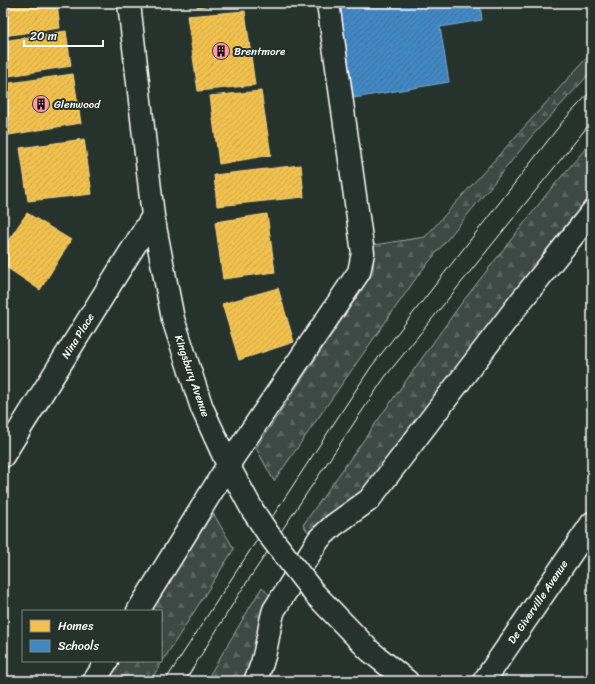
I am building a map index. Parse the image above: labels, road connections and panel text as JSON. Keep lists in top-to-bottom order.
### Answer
{
  "streets": {
    "street": ["Nina Place", "Kingsbury Avenue", "De Giverville Avenue"]
  },
  "crossings": [
    ["Nina Place", "Kingsbury Avenue"]
  ],
  "places": {
    "building": ["Brentmore", "Glenwood"]
  },
  "legend": ["Homes", "Schools"],
  "scale_bar": "20 m"
}
